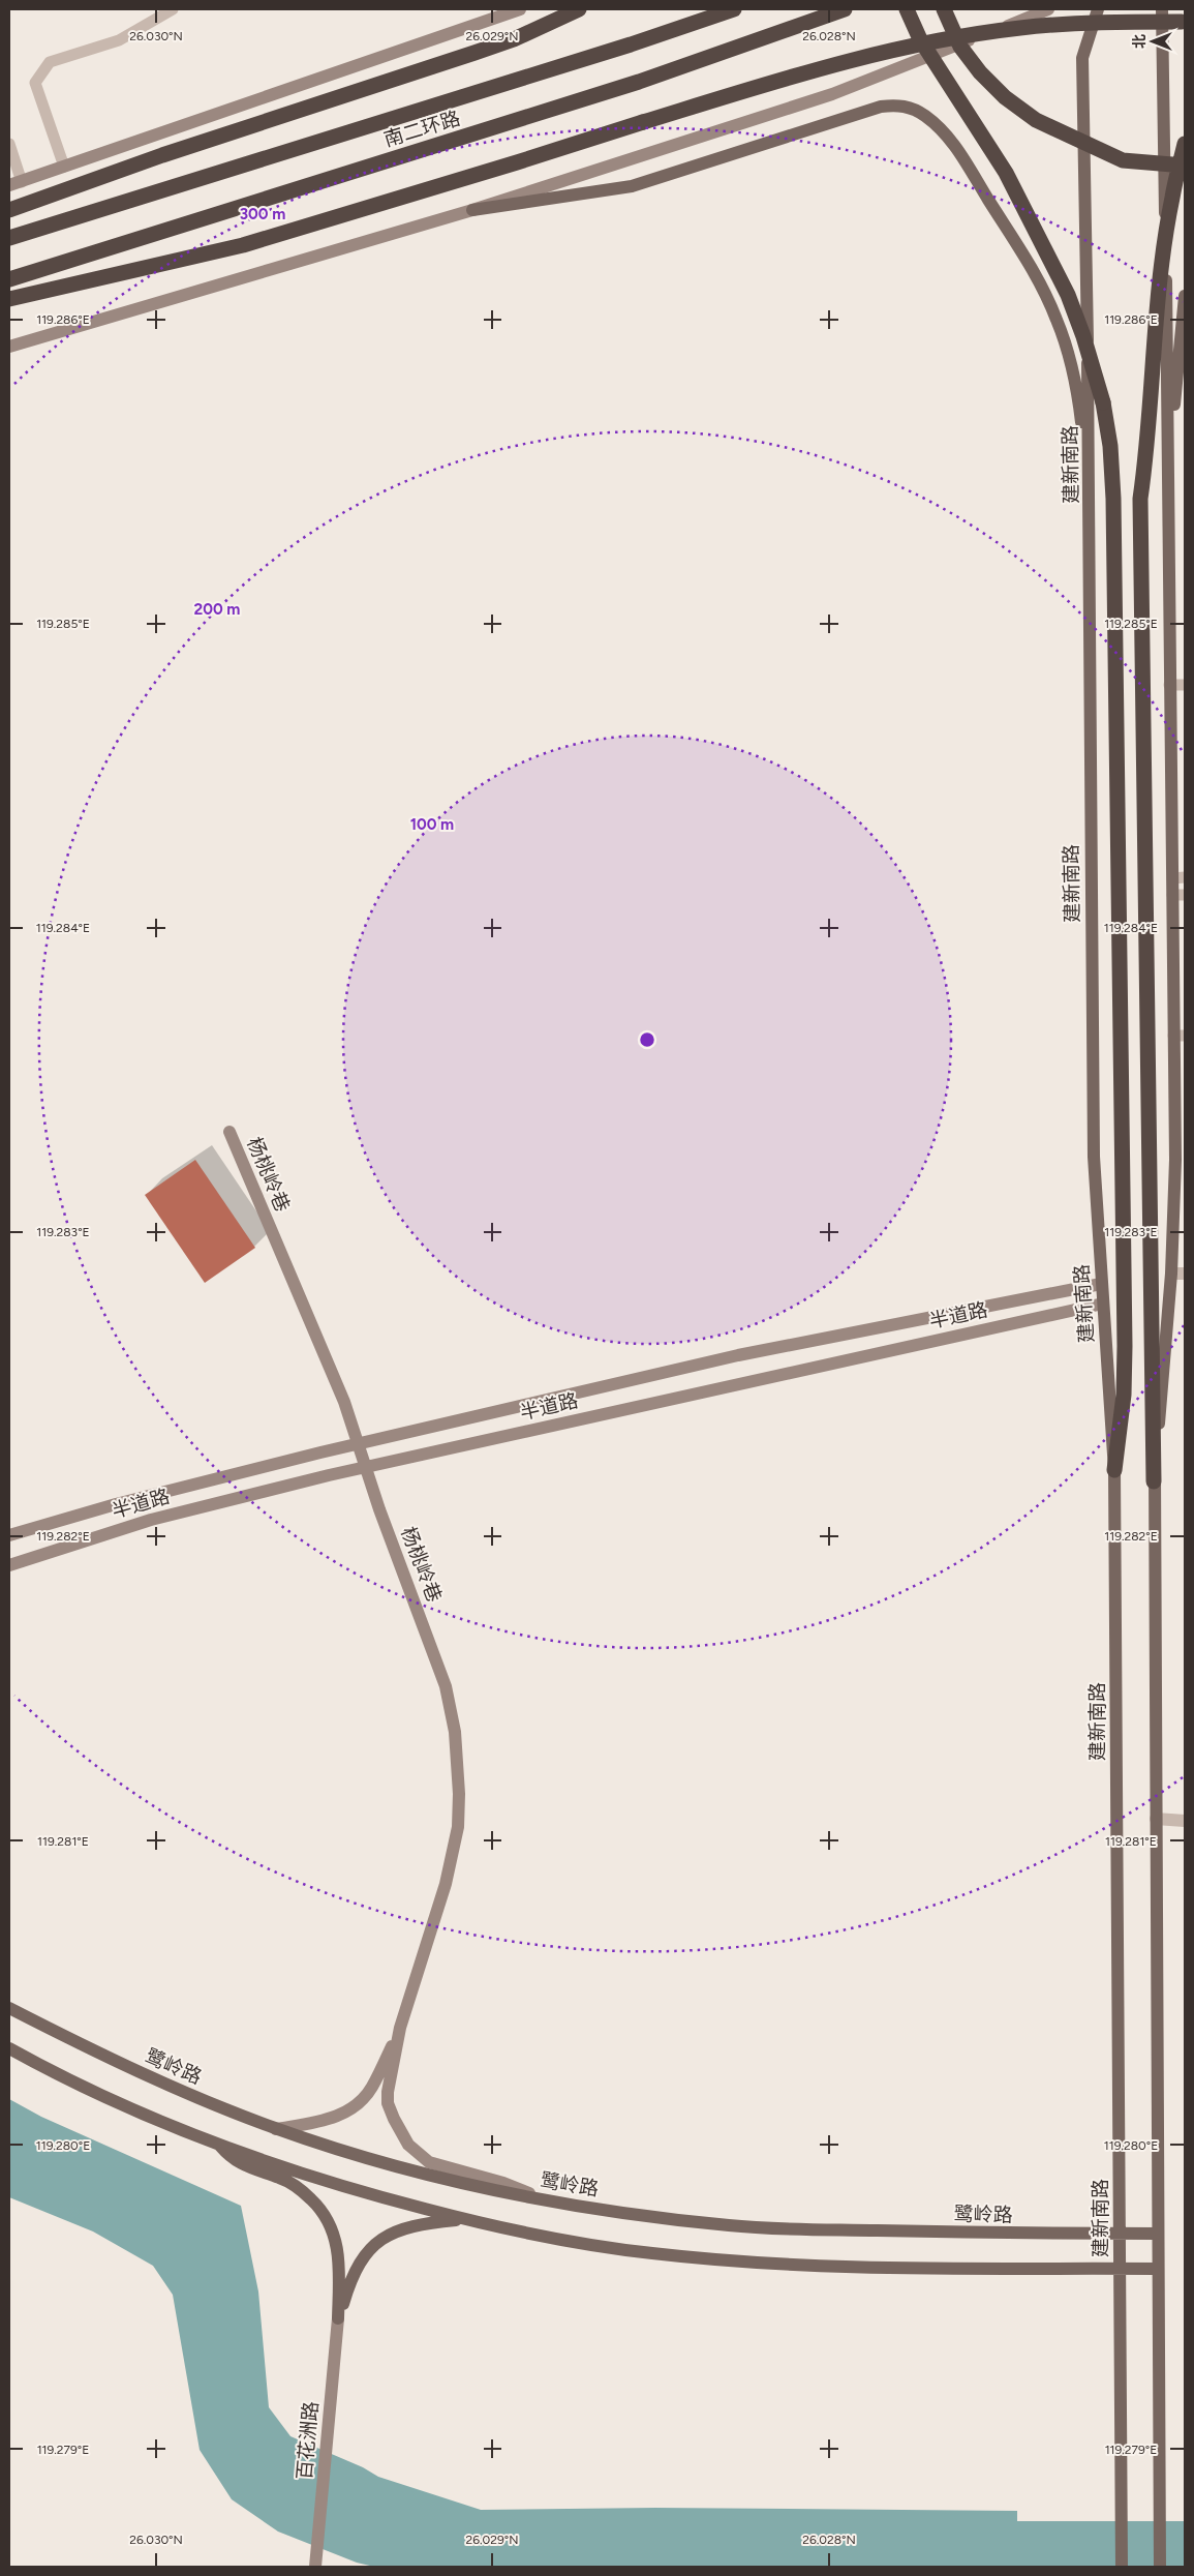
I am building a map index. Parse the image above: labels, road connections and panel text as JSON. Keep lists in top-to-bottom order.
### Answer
{
  "streets": {
    "highway": ["南二环路"],
    "main road": [
      "建新南路",
      "杨桃岭巷",
      "半道路",
      "鹭岭路",
      "百花洲路"
    ]
  },
  "crossings": [
    ["建新南路", "半道路"],
    ["建新南路", "鹭岭路"],
    ["杨桃岭巷", "半道路"]
  ],
  "north": "left",
  "coordinates": [
    "26.030°N",
    "26.029°N",
    "26.028°N",
    "119.286°E",
    "119.285°E",
    "119.284°E",
    "119.283°E",
    "119.282°E",
    "119.281°E",
    "119.280°E",
    "119.279°E"
  ],
  "rings": ["300 m", "200 m", "100 m"]
}
